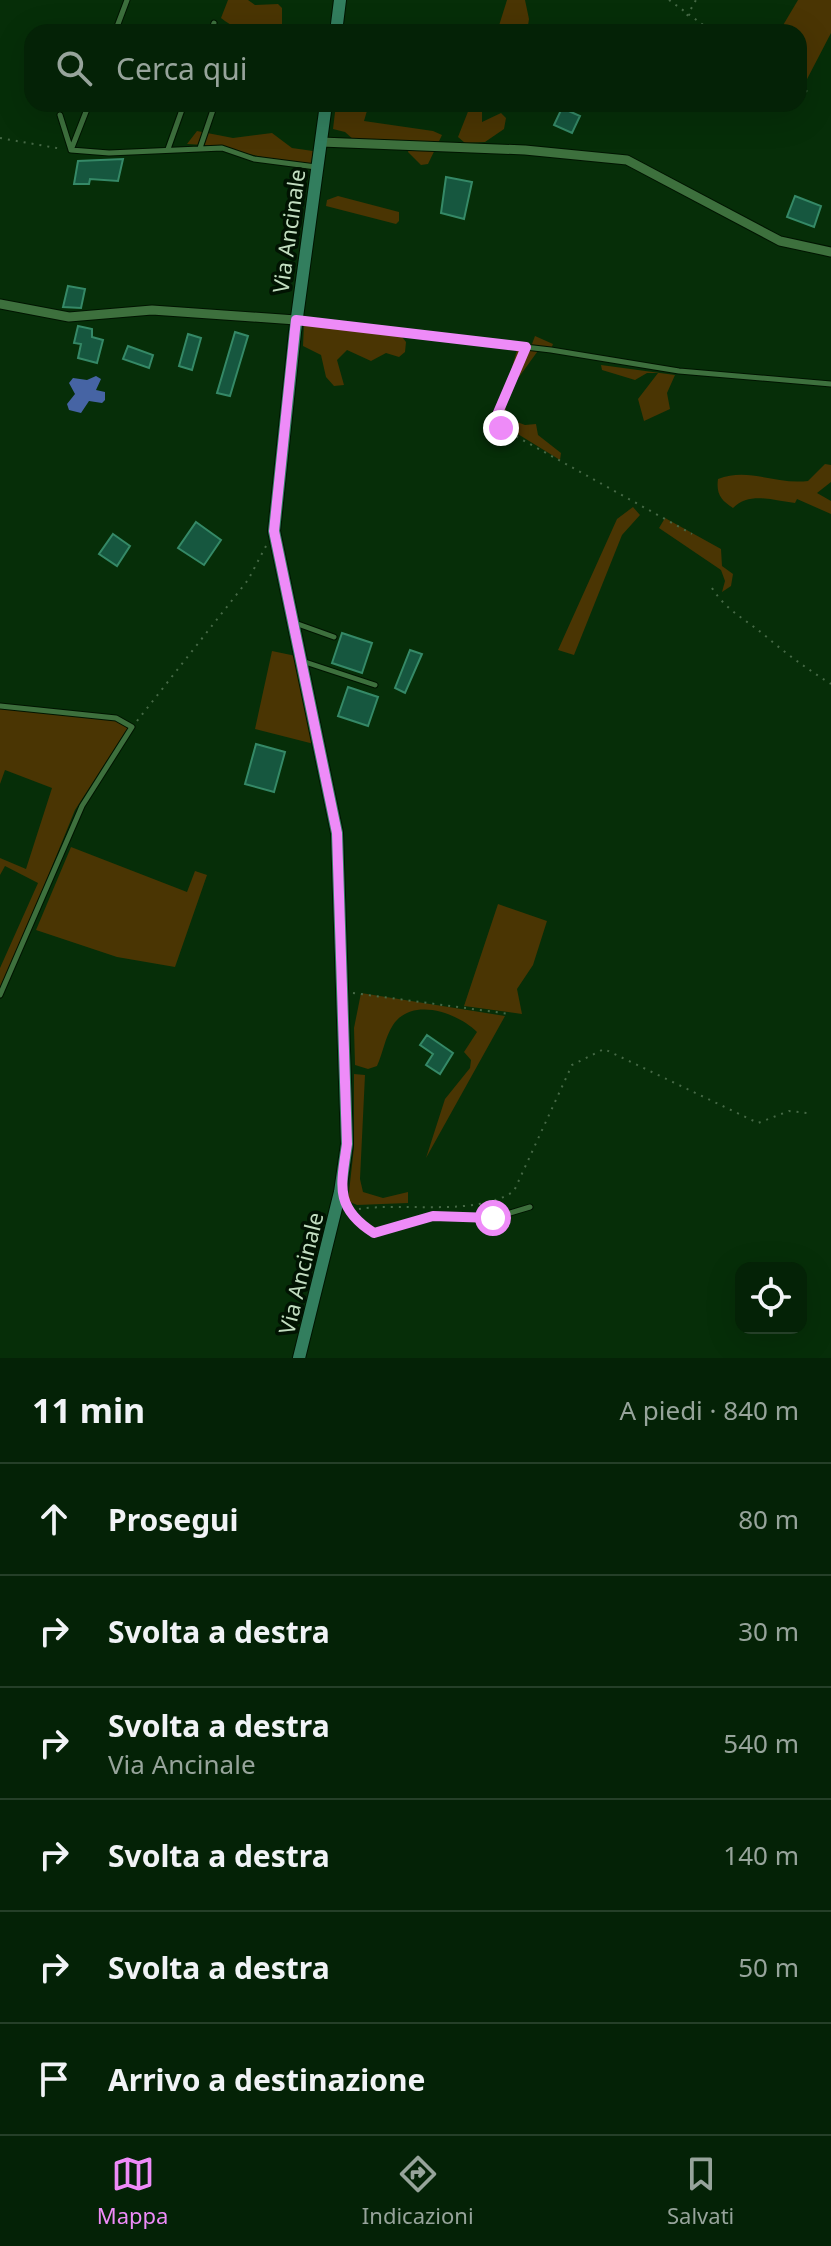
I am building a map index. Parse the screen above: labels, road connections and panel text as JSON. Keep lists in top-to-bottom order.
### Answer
{
  "streets": {
    "main road": ["Via Ancinale"]
  },
  "page": {
    "search": "Cerca qui",
    "heading": ["11 min", "A piedi · 840 m"],
    "list": [
      ["Prosegui", "80 m"],
      ["Svolta a destra", "30 m"],
      ["Svolta a destra", "Via Ancinale", "540 m"],
      ["Svolta a destra", "140 m"],
      ["Svolta a destra", "50 m"],
      "Arrivo a destinazione"
    ],
    "nav": ["Mappa", "Indicazioni", "Salvati"]
  }
}
